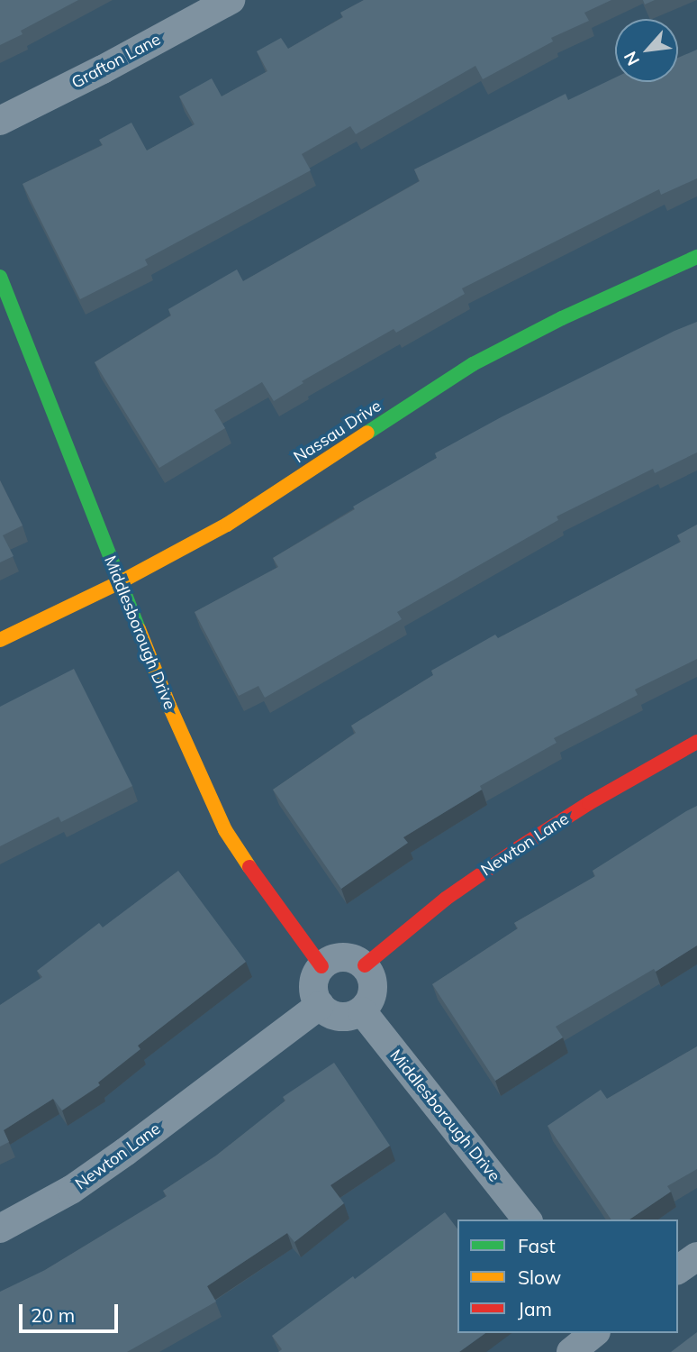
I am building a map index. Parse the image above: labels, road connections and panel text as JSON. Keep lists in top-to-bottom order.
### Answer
{
  "streets": {
    "street": [
      "Grafton Lane",
      "Nassau Drive",
      "Middlesborough Drive",
      "Newton Lane"
    ]
  },
  "crossings": [
    ["Nassau Drive", "Middlesborough Drive"],
    ["Middlesborough Drive", "Newton Lane"]
  ],
  "legend": ["Fast", "Slow", "Jam"],
  "scale_bar": "20 m",
  "north": "bottom left"
}
